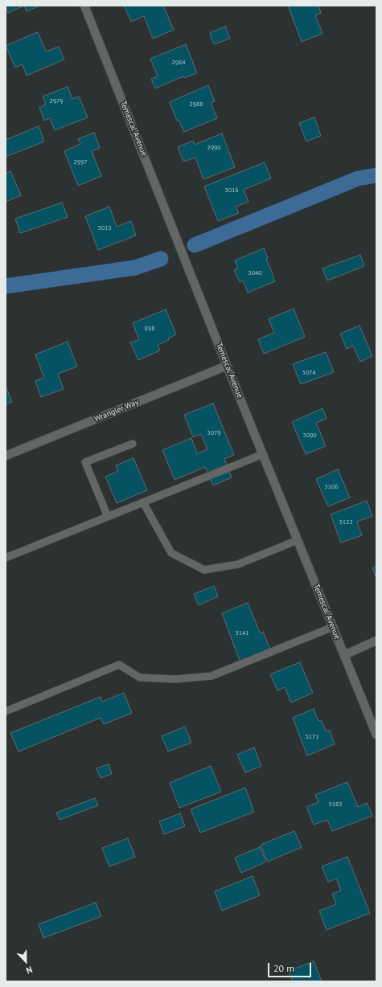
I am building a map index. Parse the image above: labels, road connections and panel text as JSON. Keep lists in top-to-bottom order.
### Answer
{
  "streets": {
    "street": ["Temescal Avenue", "Wrangler Way"]
  },
  "crossings": [
    ["Temescal Avenue", "Wrangler Way"]
  ],
  "house_numbers": [
    "2984",
    "2979",
    "2988",
    "2990",
    "2997",
    "3016",
    "3015",
    "3040",
    "898",
    "3074",
    "3079",
    "3090",
    "3106",
    "3122",
    "3141",
    "3171",
    "3185"
  ],
  "scale_bar": "20 m",
  "north": "bottom"
}
